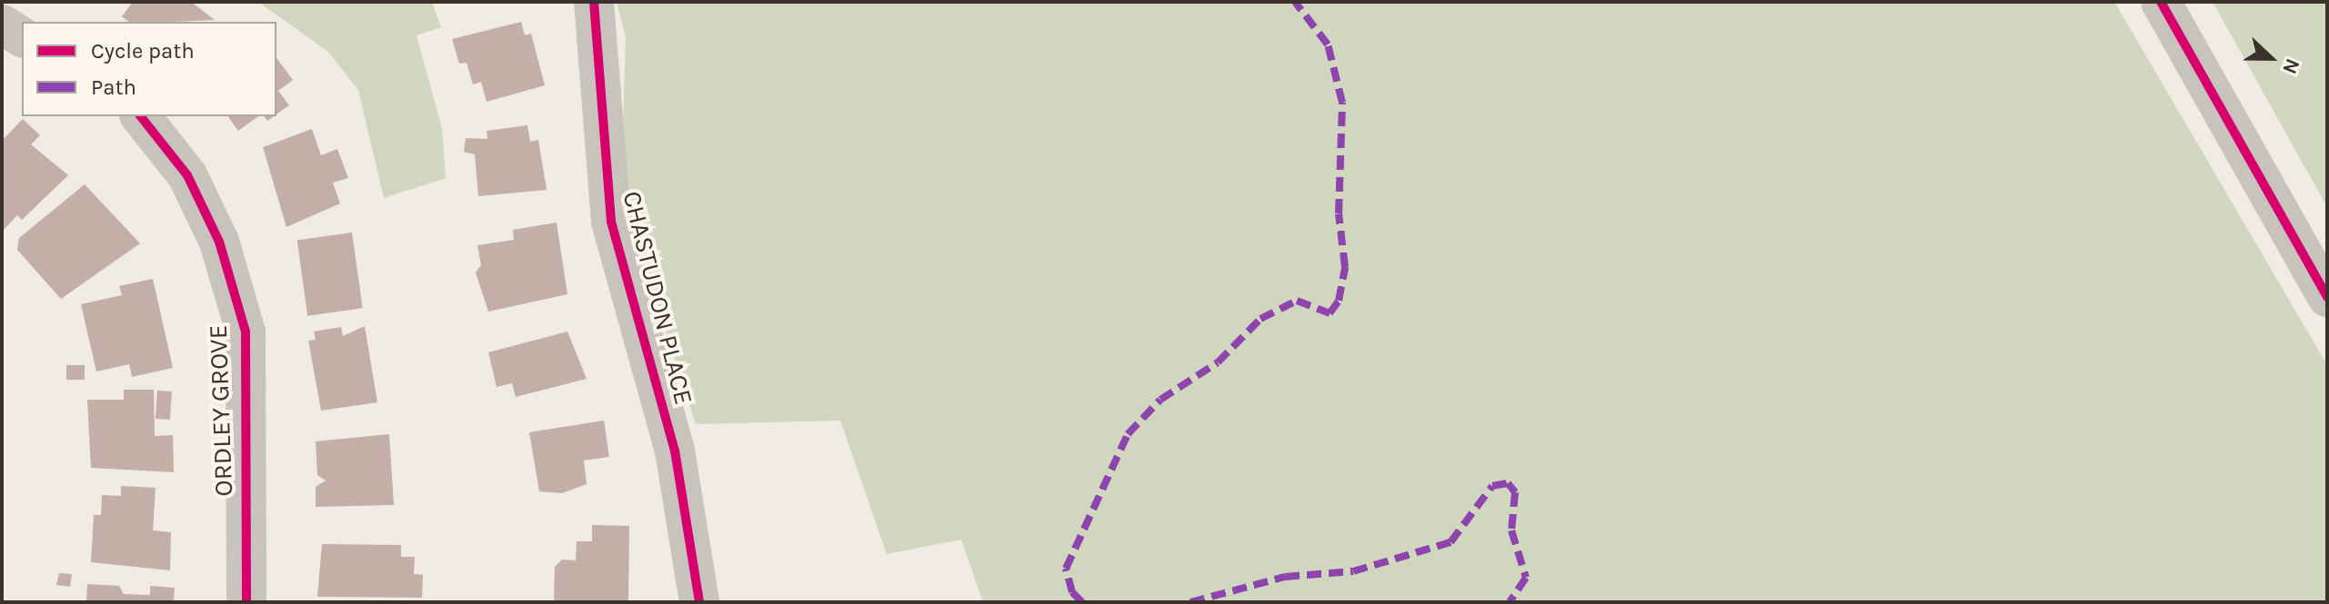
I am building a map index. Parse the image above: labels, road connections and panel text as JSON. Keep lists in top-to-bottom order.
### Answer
{
  "streets": {
    "street": ["CHASTUDON PLACE", "ORDLEY GROVE"]
  },
  "legend": ["Cycle path", "Path"],
  "north": "right"
}
